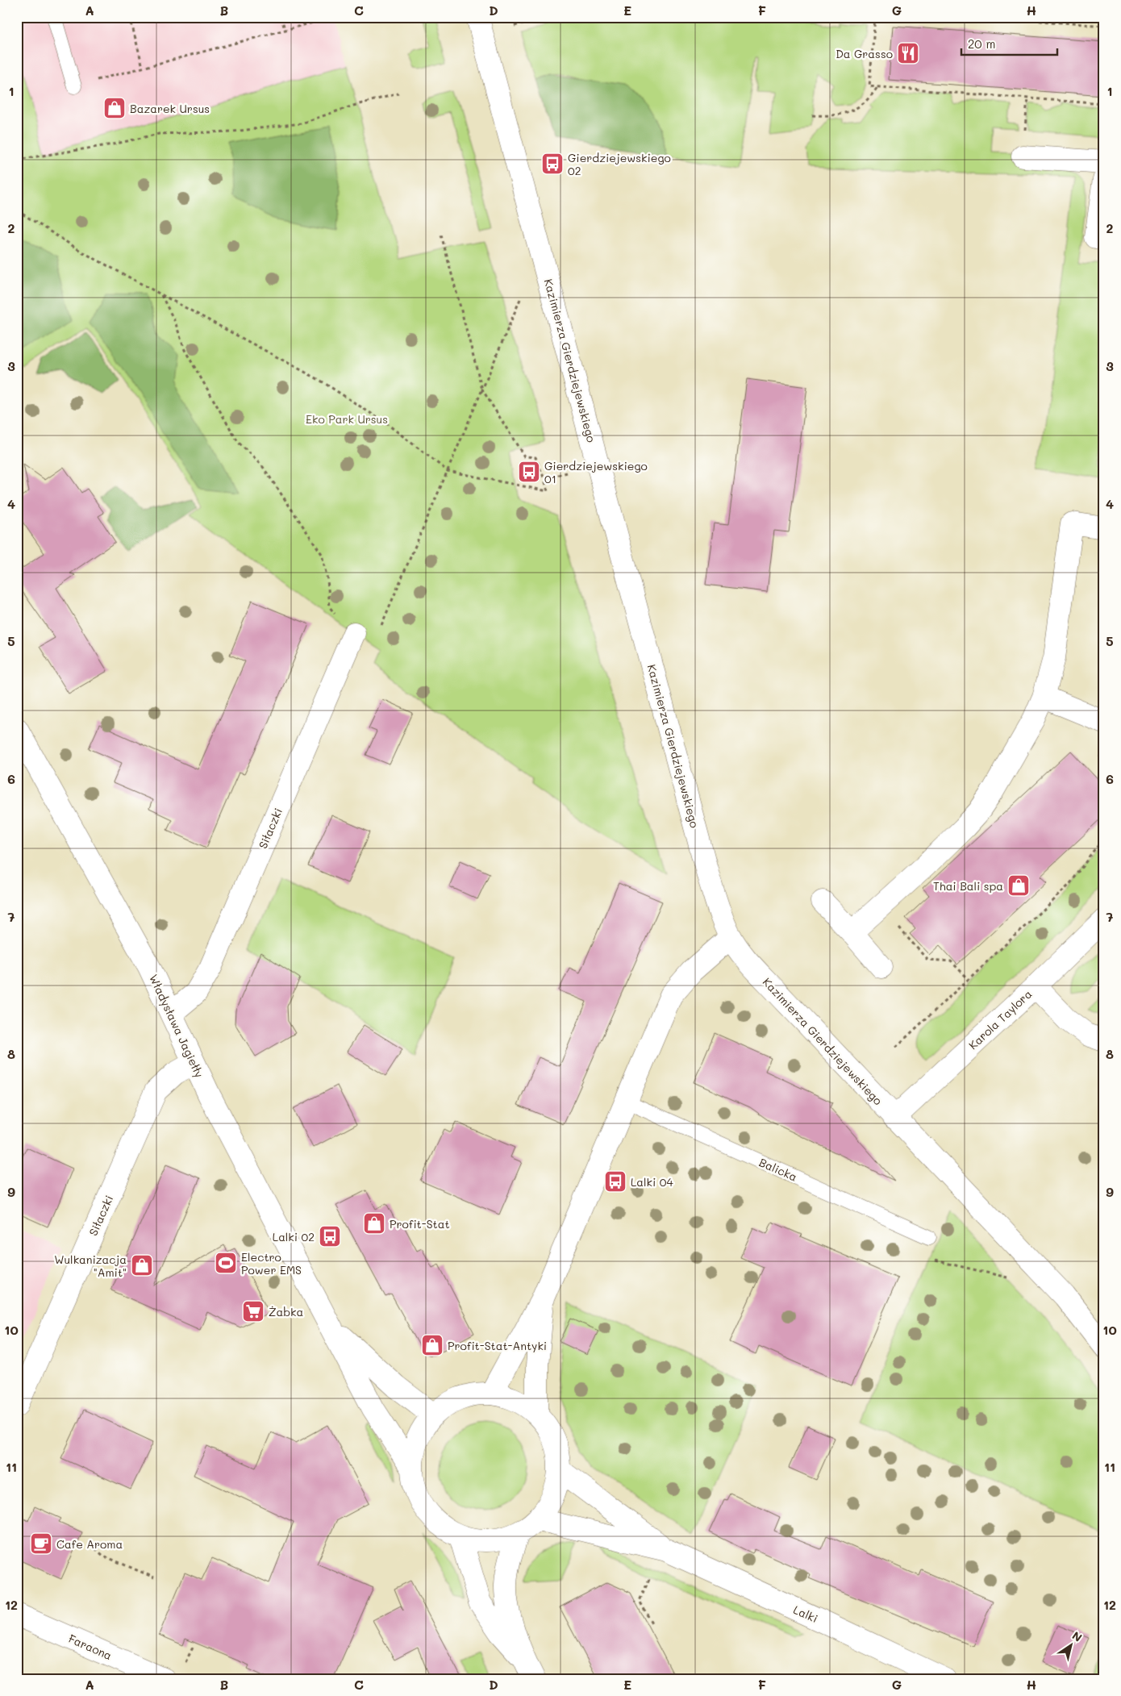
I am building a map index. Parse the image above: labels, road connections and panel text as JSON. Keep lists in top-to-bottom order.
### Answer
{
  "streets": {
    "street": [
      "Kazimierza Gierdziejewskiego",
      "Siłaczki",
      "Karola Taylora",
      "Władysława Jagiełły",
      "Lalki",
      "Faraona"
    ],
    "lane": ["Balicka"]
  },
  "crossings": [
    ["Kazimierza Gierdziejewskiego", "Karola Taylora"],
    ["Siłaczki", "Władysława Jagiełły"]
  ],
  "parks": ["Eko Park Ursus"],
  "places": {
    "restaurant": ["Da Grasso"],
    "shop": [
      "Bazarek Ursus",
      "Thai Bali spa",
      "Profit-Stat",
      "Wulkanizacja \"Amit\"",
      "Profit-Stat-Antyki"
    ],
    "bus stop": [
      "Gierdziejewskiego 02",
      "Gierdziejewskiego 01",
      "Lalki 04",
      "Lalki 02"
    ],
    "sports": ["Electro Power EMS"],
    "supermarket": ["Żabka"],
    "cafe": ["Cafe Aroma"]
  },
  "scale_bar": "20 m",
  "north": "top right",
  "grid": {
    "columns": [
      "A",
      "B",
      "C",
      "D",
      "E",
      "F",
      "G",
      "H"
    ],
    "rows": [
      "1",
      "2",
      "3",
      "4",
      "5",
      "6",
      "7",
      "8",
      "9",
      "10",
      "11",
      "12"
    ]
  }
}
